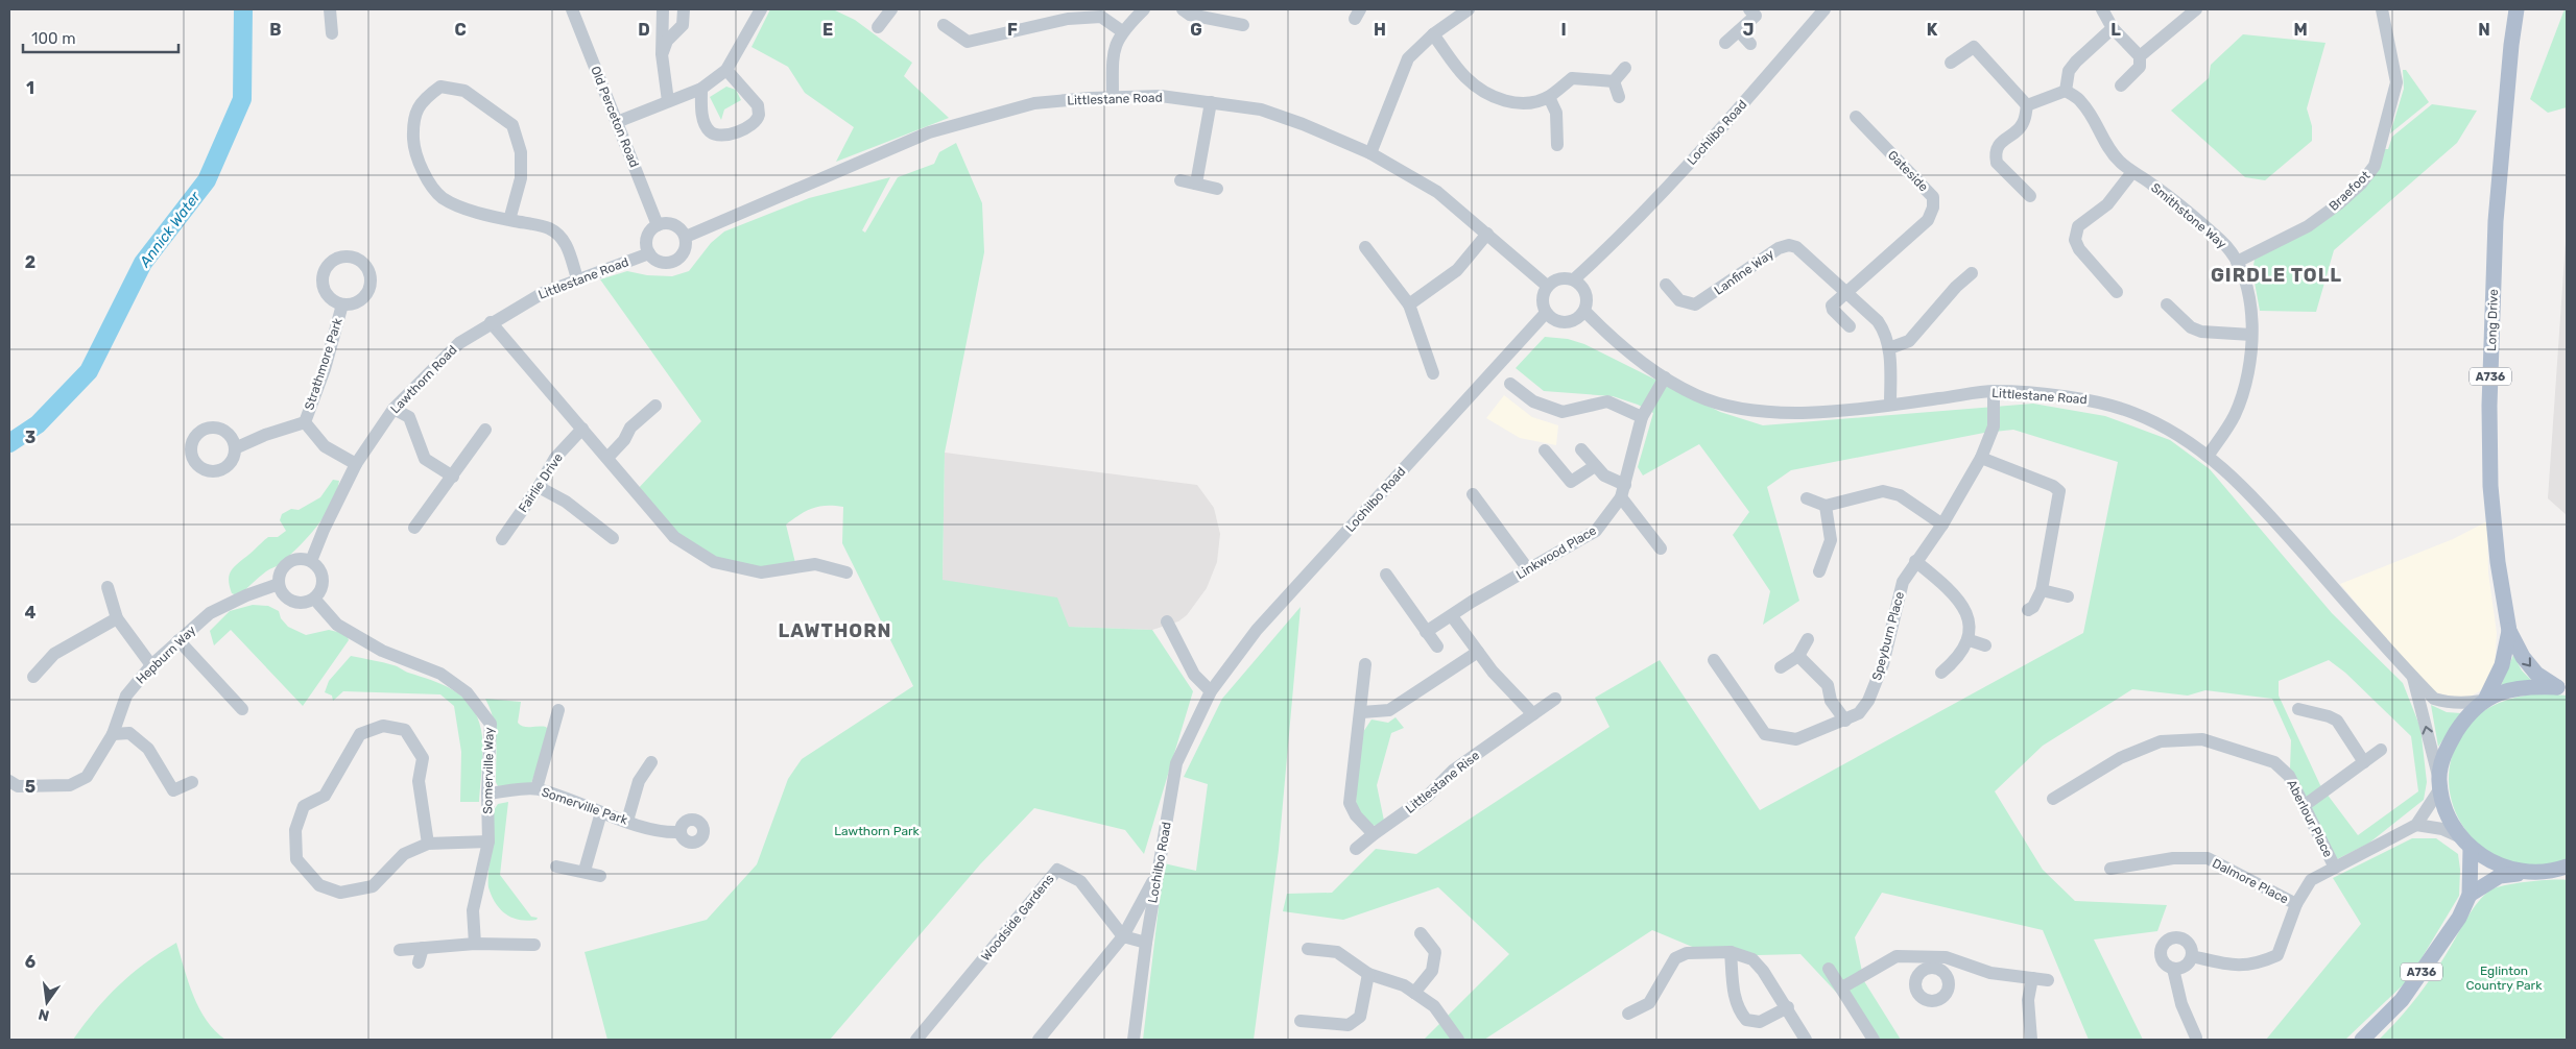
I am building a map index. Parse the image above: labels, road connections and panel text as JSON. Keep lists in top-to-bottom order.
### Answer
{
  "streets": {
    "main road": ["Long Drive", "A736"],
    "street": [
      "Littlestane Road",
      "Old Perceton Road",
      "Lochlibo Road",
      "Gateside",
      "Braefoot",
      "Smithstone Way",
      "Lanfine Way",
      "Strathmore Park",
      "Lawthorn Road",
      "Fairlie Drive",
      "Lochilbo Road",
      "Linkwood Place",
      "Speyburn Place",
      "Hepburn Way",
      "Somerville Way",
      "Littlestane Rise",
      "Somerville Park",
      "Aberlour Place",
      "Dalmore Place",
      "Woodside Gardens"
    ]
  },
  "crossings": [
    ["Littlestane Road", "Old Perceton Road"],
    ["Littlestane Road", "Lochlibo Road"],
    ["Littlestane Road", "Smithstone Way"],
    ["Littlestane Road", "Long Drive"],
    ["Littlestane Road", "Lawthorn Road"],
    ["Littlestane Road", "Lochilbo Road"],
    ["Littlestane Road", "Linkwood Place"],
    ["Littlestane Road", "Speyburn Place"],
    ["Lochlibo Road", "Lochilbo Road"],
    ["Gateside", "Lanfine Way"],
    ["Braefoot", "Smithstone Way"],
    ["Strathmore Park", "Lawthorn Road"],
    ["Lawthorn Road", "Hepburn Way"],
    ["Lawthorn Road", "Somerville Way"],
    ["Hepburn Way", "Somerville Way"],
    ["Somerville Way", "Somerville Park"]
  ],
  "districts": ["GIRDLE TOLL", "LAWTHORN"],
  "water": ["Annick Water"],
  "parks": ["Lawthorn Park", "Eglinton Country Park"],
  "scale_bar": "100 m",
  "north": "bottom",
  "grid": {
    "columns": [
      "B",
      "C",
      "D",
      "E",
      "F",
      "G",
      "H",
      "I",
      "J",
      "K",
      "L",
      "M",
      "N"
    ],
    "rows": [
      "1",
      "2",
      "3",
      "4",
      "5",
      "6"
    ]
  }
}
